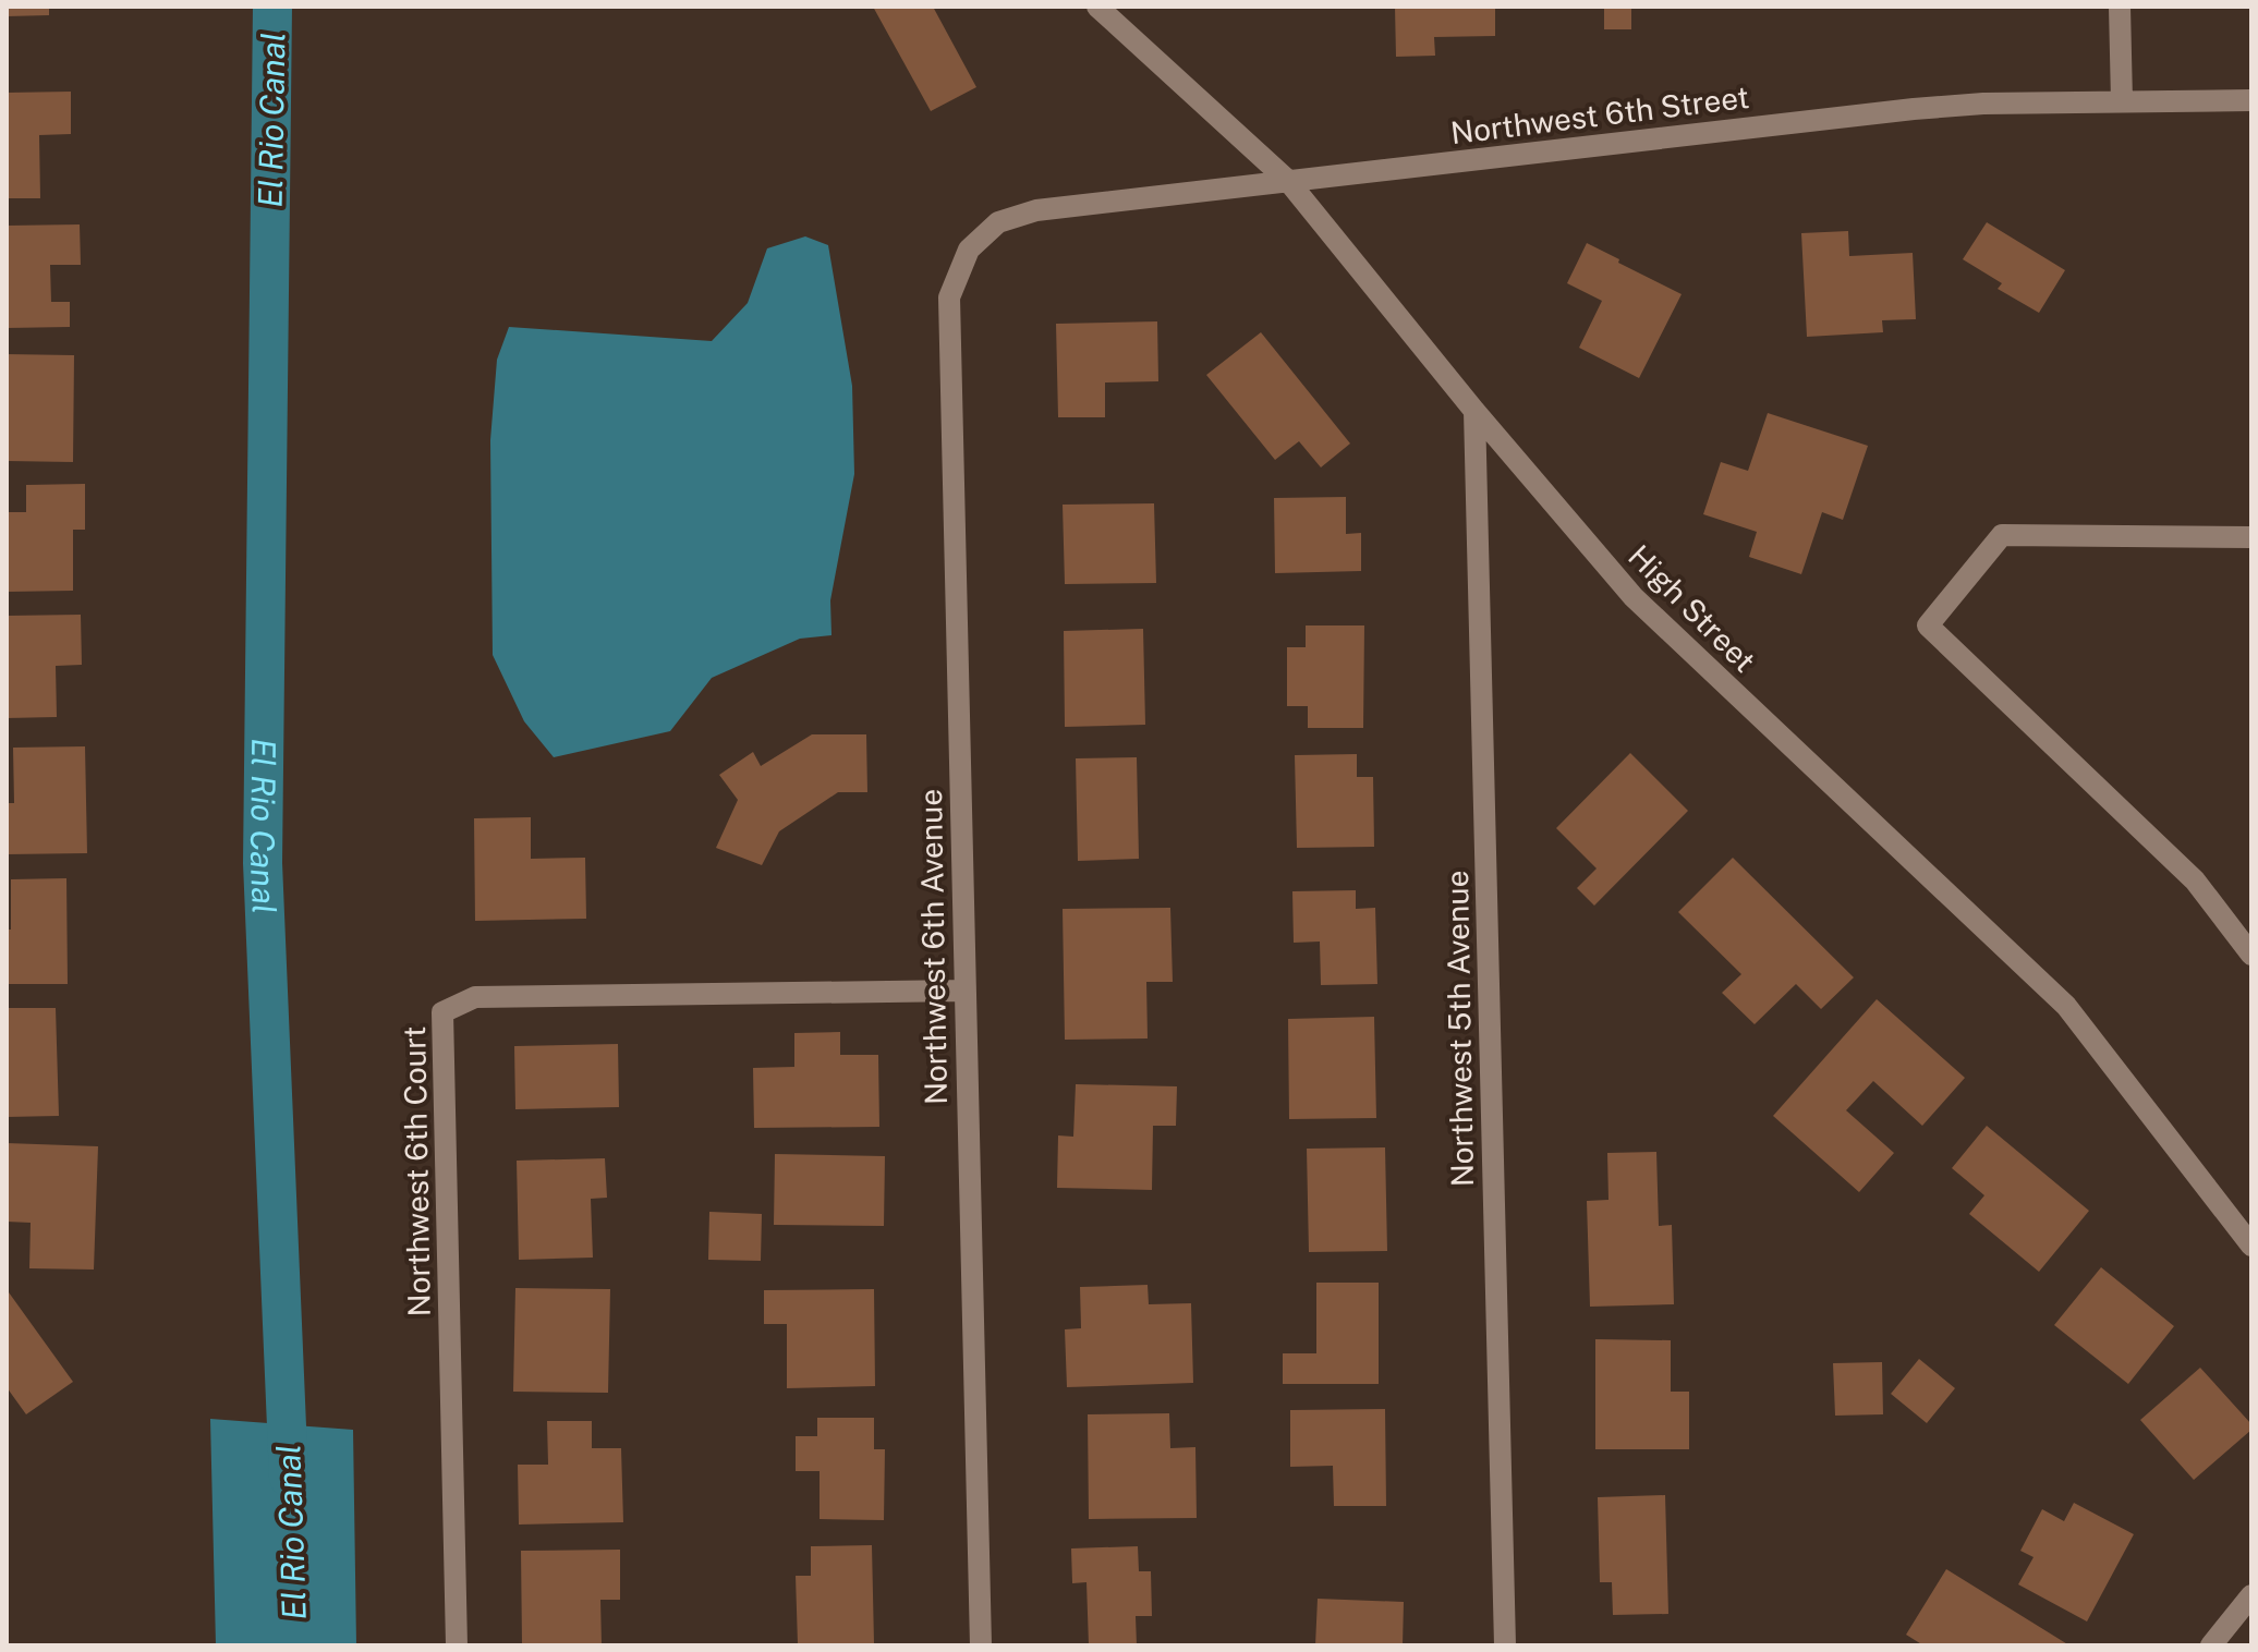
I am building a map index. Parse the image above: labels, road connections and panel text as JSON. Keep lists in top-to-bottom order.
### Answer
{
  "streets": {
    "street": [
      "Northwest 6th Street",
      "High Street",
      "Northwest 6th Avenue",
      "Northwest 5th Avenue",
      "Northwest 6th Court"
    ]
  },
  "crossings": [
    ["Northwest 6th Street", "High Street"],
    ["Northwest 6th Street", "Northwest 6th Avenue"],
    ["High Street", "Northwest 5th Avenue"],
    ["Northwest 6th Avenue", "Northwest 6th Court"]
  ],
  "water": ["El Rio Canal"]
}
